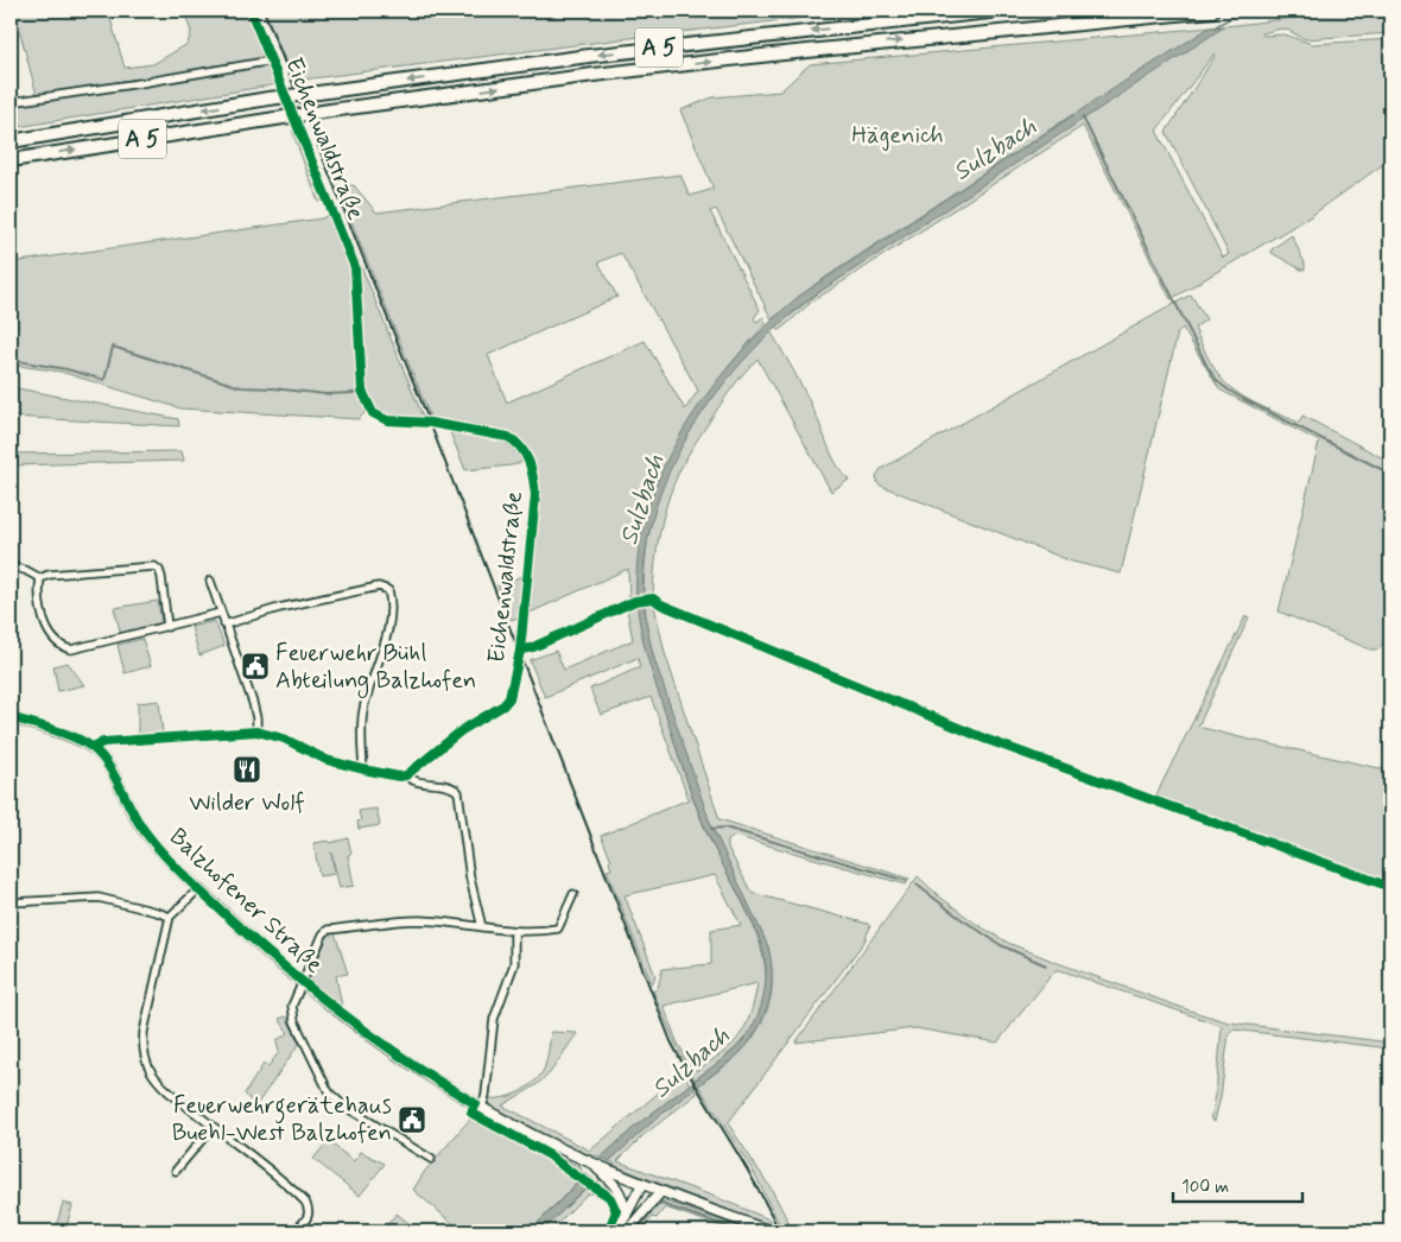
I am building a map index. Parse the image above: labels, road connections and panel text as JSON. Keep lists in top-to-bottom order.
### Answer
{
  "streets": {
    "highway": ["A 5"],
    "street": ["Eichenwaldstraße", "Balzhofener Straße"]
  },
  "water": ["Sulzbach"],
  "parks": ["Hägenich"],
  "places": {
    "public building": ["Feuerwehr Bühl Abteilung Balzhofen", "Feuerwehrgerätehaus Buehl-West Balzhofen"],
    "restaurant": ["Wilder Wolf"]
  },
  "scale_bar": "100 m"
}
